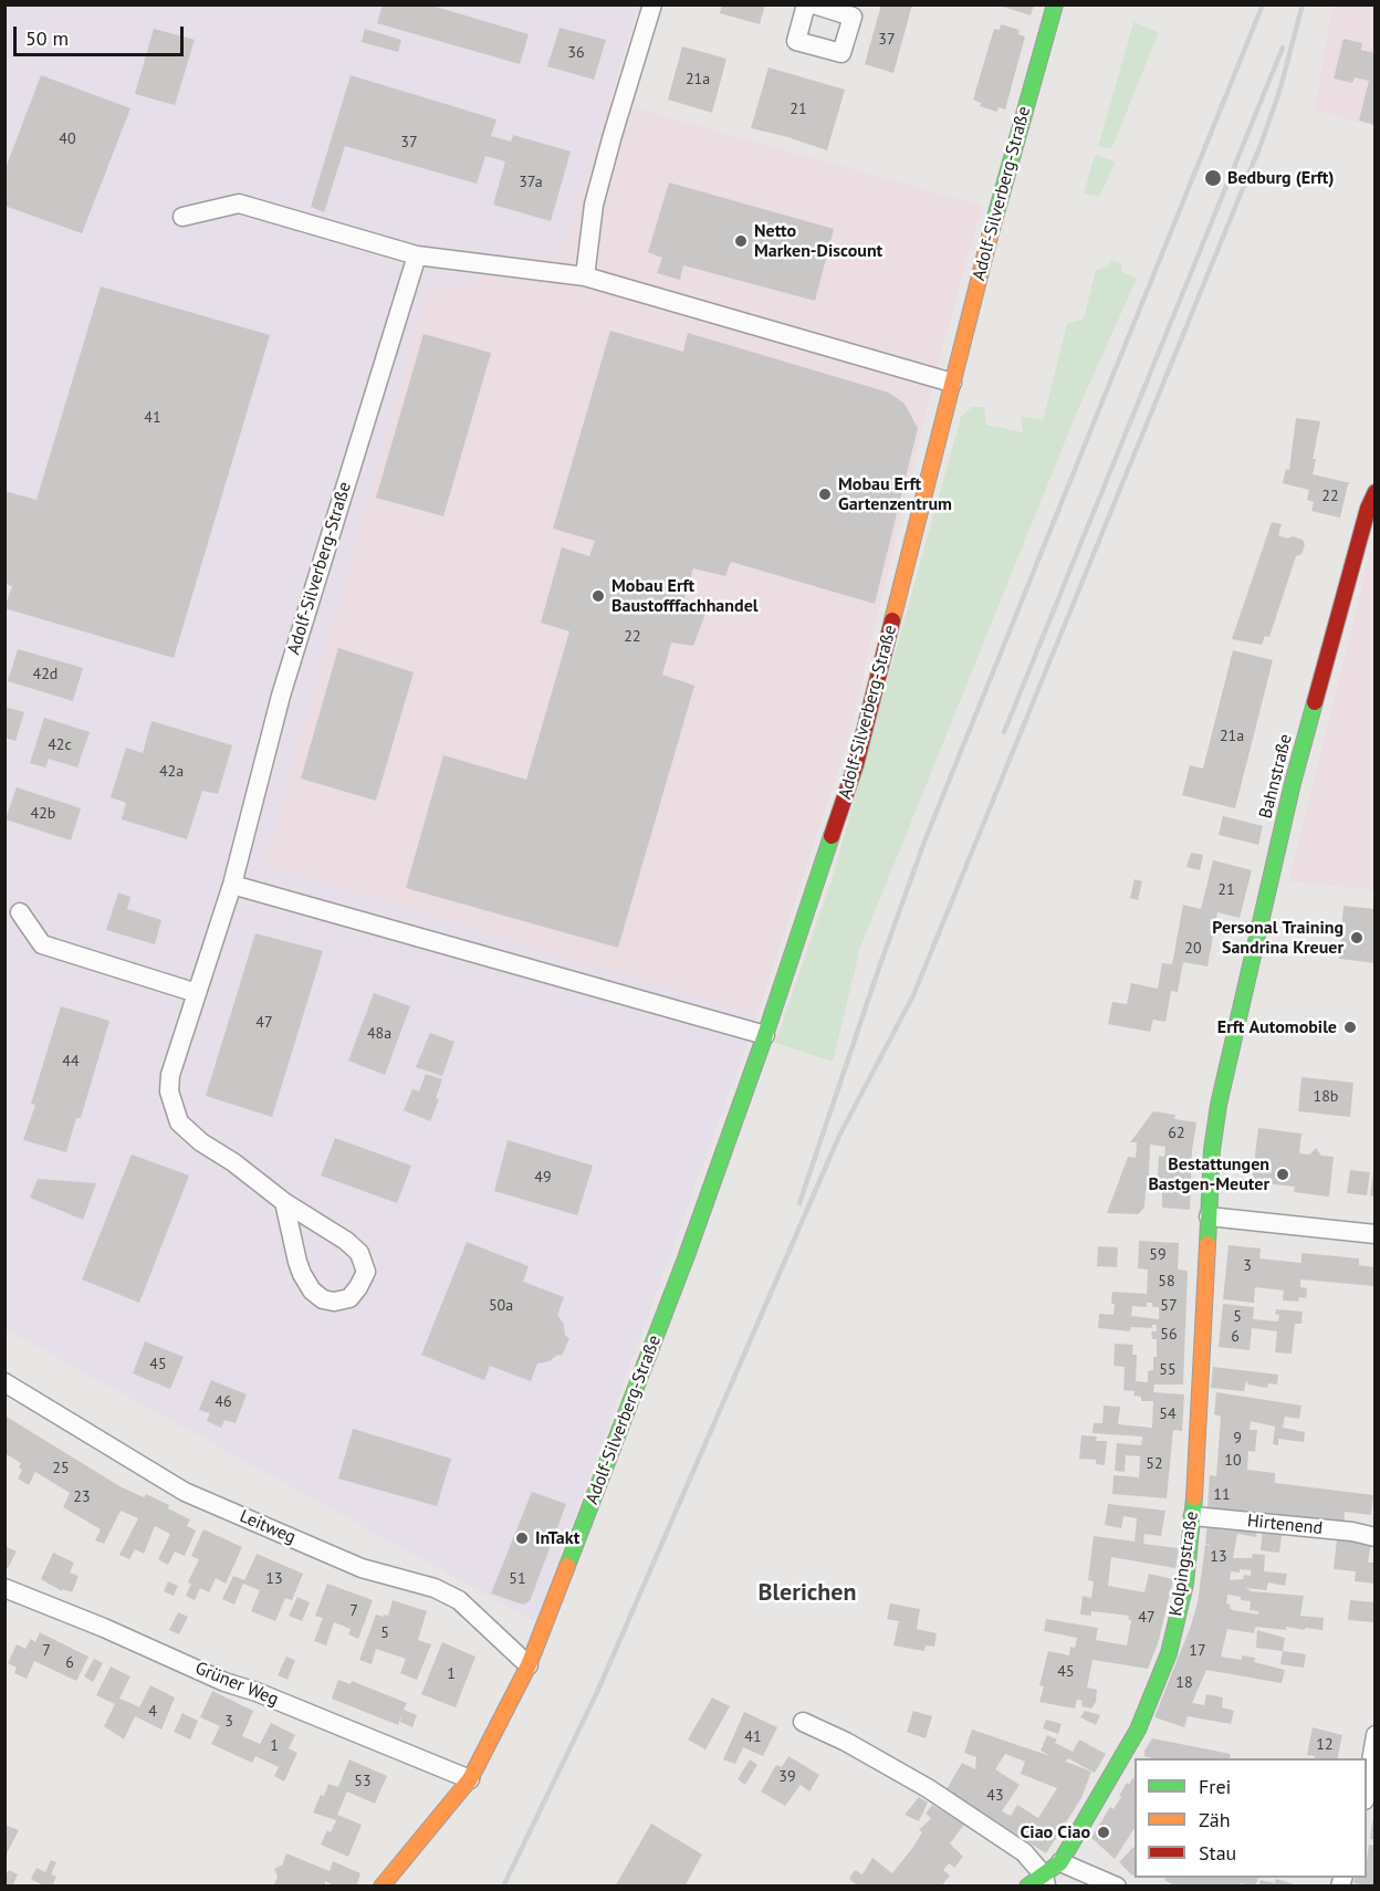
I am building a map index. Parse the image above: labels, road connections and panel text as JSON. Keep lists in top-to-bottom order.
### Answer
{
  "streets": {
    "street": [
      "Adolf-Silverberg-Straße",
      "Bahnstraße",
      "Hirtenend",
      "Leitweg",
      "Kolpingstraße",
      "Grüner Weg"
    ]
  },
  "crossings": [
    ["Adolf-Silverberg-Straße", "Leitweg"],
    ["Adolf-Silverberg-Straße", "Grüner Weg"],
    ["Bahnstraße", "Kolpingstraße"],
    ["Hirtenend", "Kolpingstraße"]
  ],
  "districts": ["Blerichen"],
  "places": [
    "Bedburg (Erft)",
    "Netto Marken-Discount",
    "Mobau Erft Gartenzentrum",
    "Mobau Erft Baustofffachhandel",
    "Personal Training Sandrina Kreuer",
    "Erft Automobile",
    "Bestattungen Bastgen-Meuter",
    "InTakt",
    "Ciao Ciao"
  ],
  "house_numbers": [
    "37",
    "36",
    "21a",
    "21",
    "40",
    "37",
    "37a",
    "41",
    "22",
    "22",
    "42d",
    "21a",
    "42c",
    "42a",
    "42b",
    "21",
    "20",
    "47",
    "48a",
    "44",
    "18b",
    "62",
    "49",
    "59",
    "3",
    "58",
    "50a",
    "57",
    "5",
    "56",
    "6",
    "45",
    "55",
    "46",
    "54",
    "9",
    "10",
    "52",
    "25",
    "11",
    "23",
    "13",
    "13",
    "51",
    "7",
    "47",
    "5",
    "7",
    "17",
    "6",
    "45",
    "1",
    "18",
    "4",
    "3",
    "41",
    "12",
    "1",
    "39",
    "53",
    "43"
  ],
  "legend": ["Frei", "Zäh", "Stau"],
  "scale_bar": "50 m"
}
